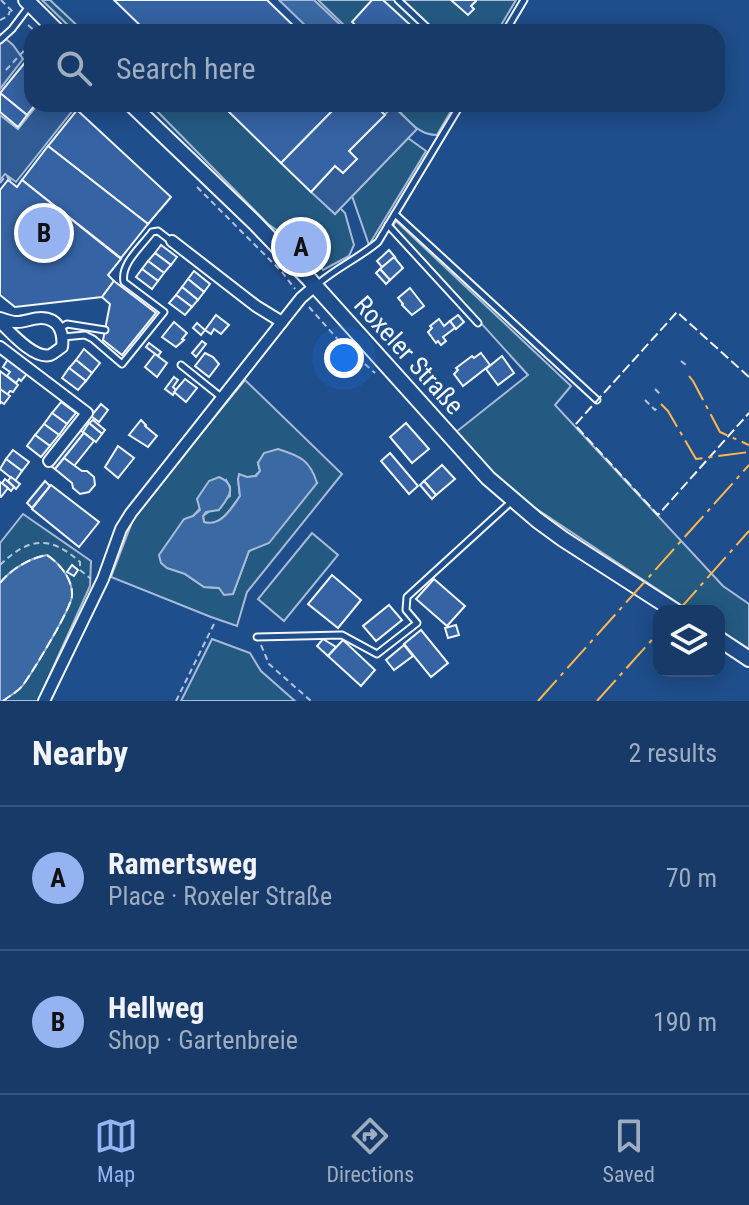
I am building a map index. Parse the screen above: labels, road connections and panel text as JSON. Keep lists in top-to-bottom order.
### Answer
{
  "streets": {
    "main road": ["Roxeler Straße"]
  },
  "page": {
    "search": "Search here",
    "pins": ["B", "A"],
    "heading": ["Nearby", "2 results"],
    "list": [
      {
        "mark": "A",
        "name": "Ramertsweg",
        "note": "Place · Roxeler Straße",
        "value": "70 m"
      },
      {
        "mark": "B",
        "name": "Hellweg",
        "note": "Shop · Gartenbreie",
        "value": "190 m"
      }
    ],
    "nav": ["Map", "Directions", "Saved"]
  }
}
